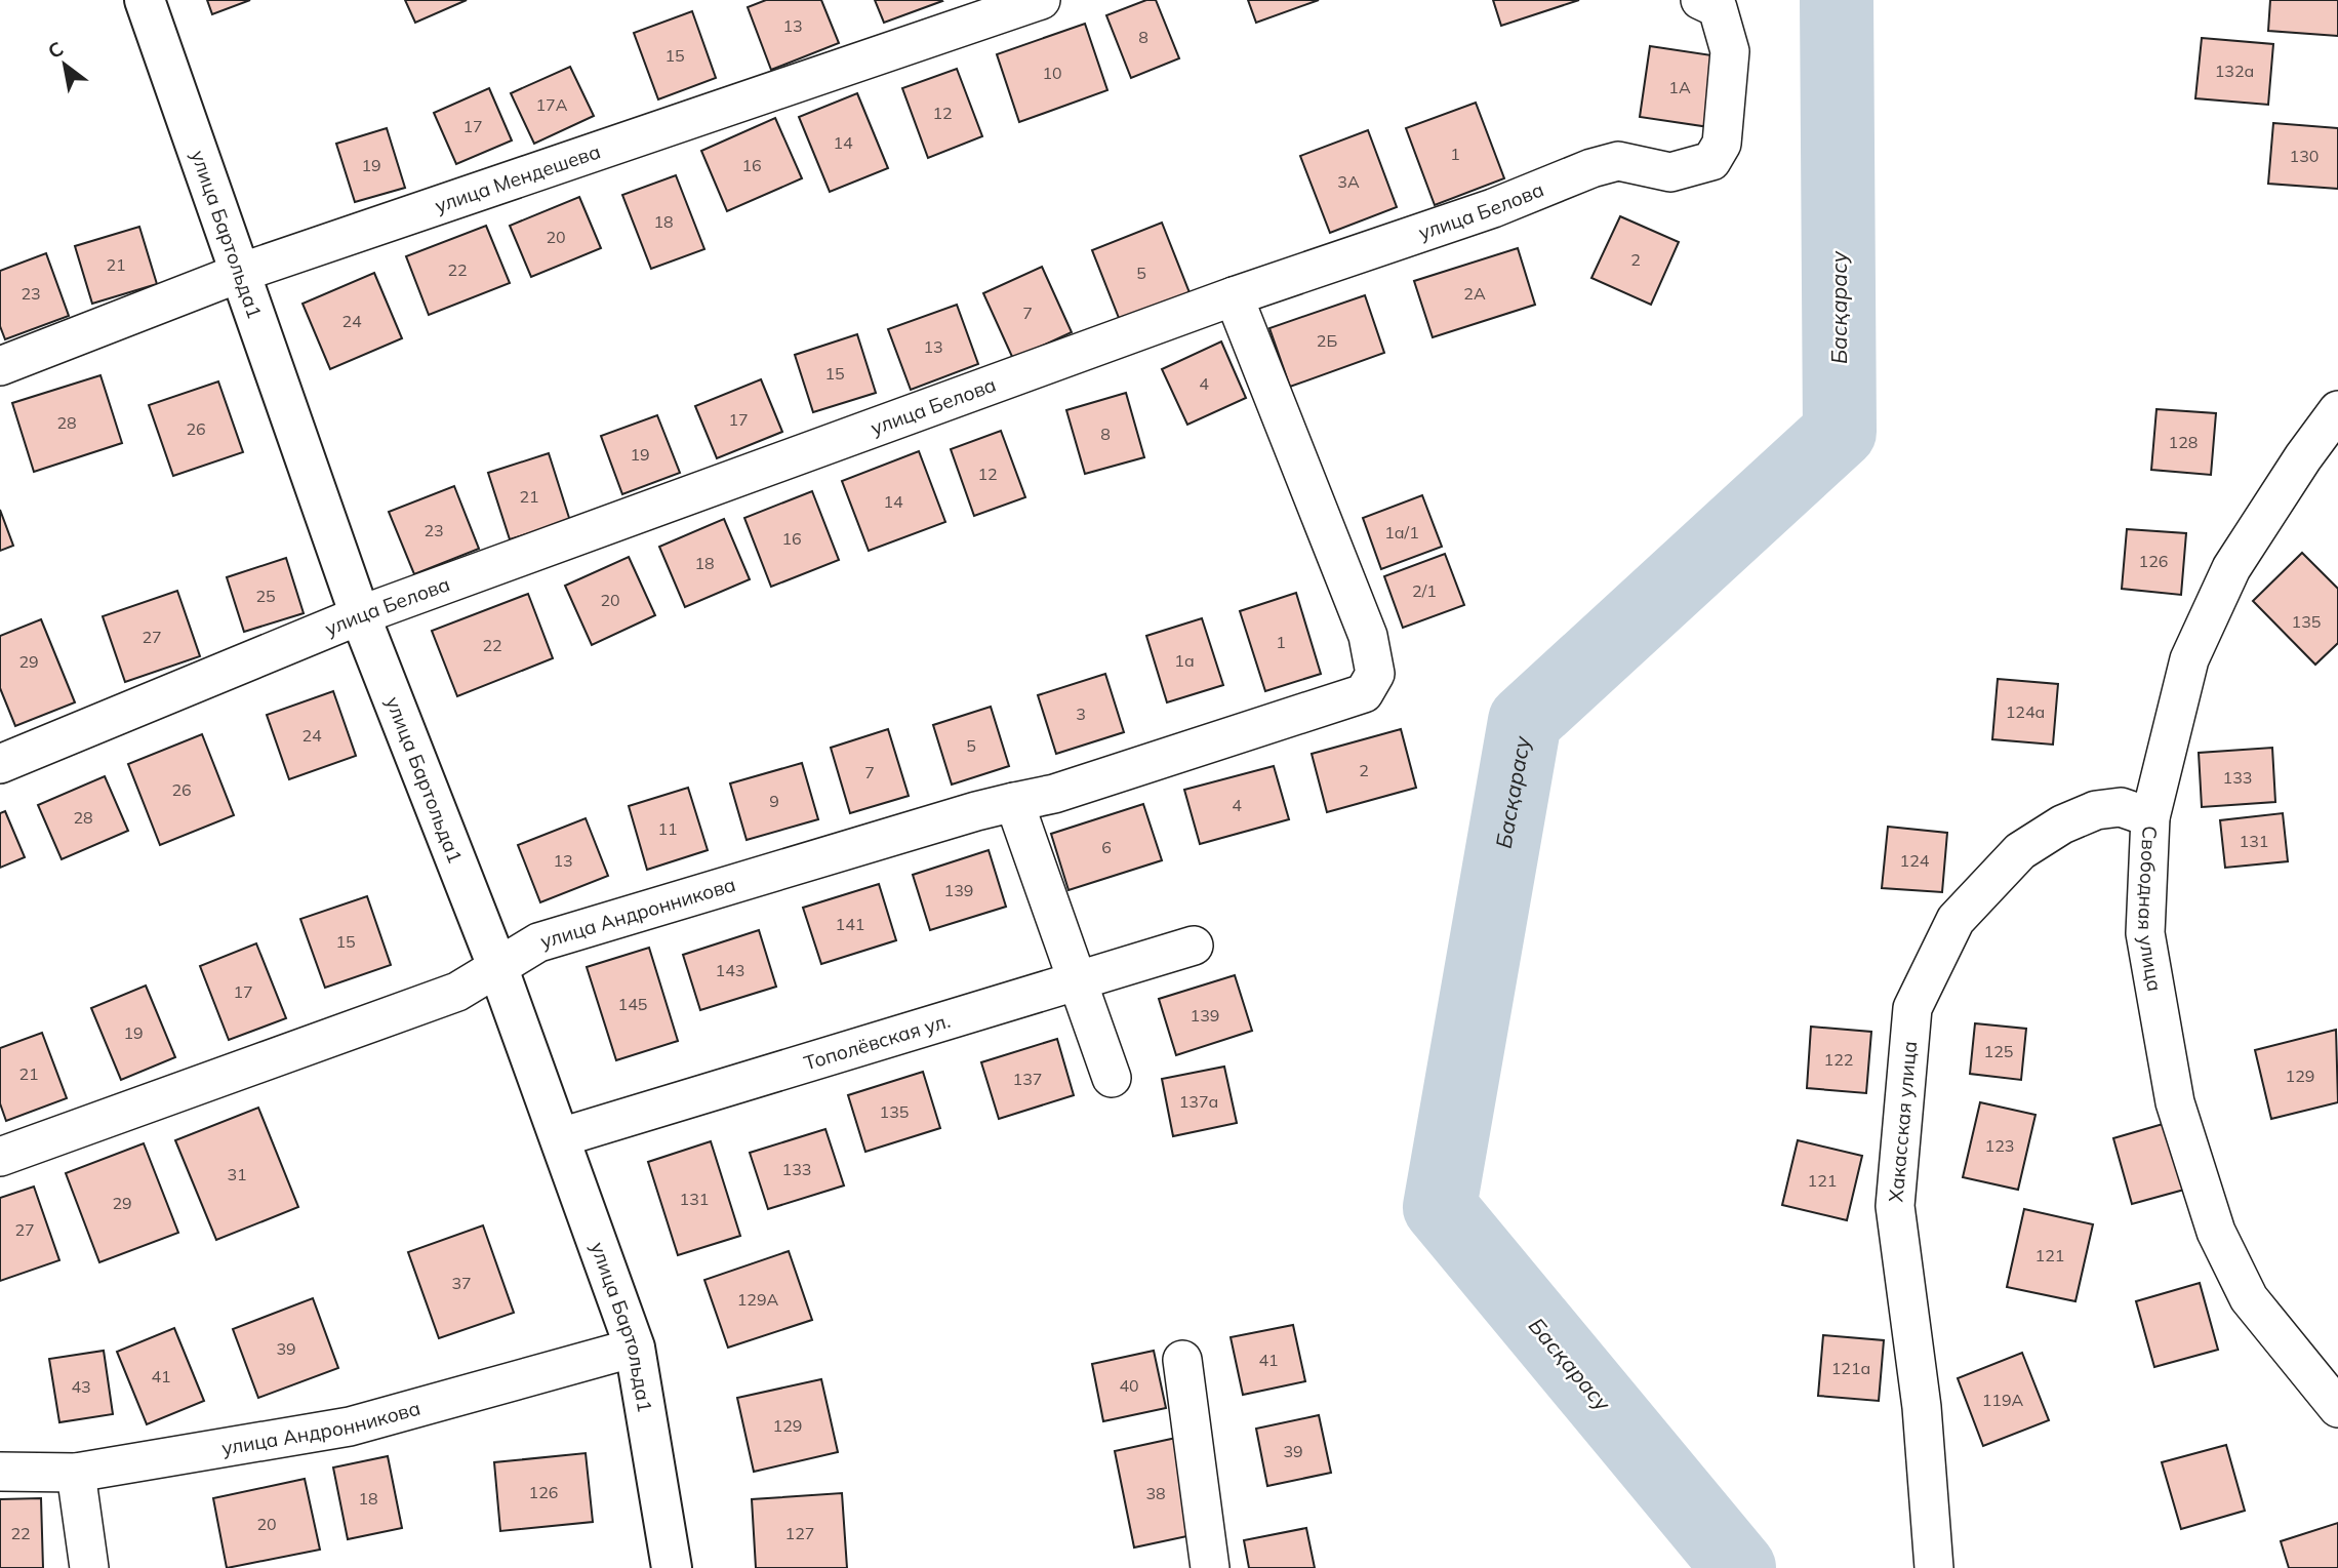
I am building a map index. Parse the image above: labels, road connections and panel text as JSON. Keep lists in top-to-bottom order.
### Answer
{
  "streets": {
    "street": [
      "улица Мендешева",
      "улица Белова",
      "улица Бартольда1",
      "Свободная улица",
      "улица Андронникова",
      "Тополёвская ул.",
      "Хакасская улица"
    ]
  },
  "crossings": [
    ["улица Мендешева", "улица Бартольда1"],
    ["улица Белова", "улица Бартольда1"],
    ["улица Белова", "улица Андронникова"],
    ["улица Бартольда1", "улица Андронникова"],
    ["улица Бартольда1", "Тополёвская ул."],
    ["Свободная улица", "Хакасская улица"]
  ],
  "water": ["Басқарасу"],
  "house_numbers": [
    "13",
    "8",
    "15",
    "132а",
    "10",
    "1А",
    "17А",
    "12",
    "17",
    "14",
    "1",
    "130",
    "19",
    "16",
    "3А",
    "18",
    "20",
    "2",
    "21",
    "22",
    "5",
    "23",
    "2А",
    "7",
    "24",
    "2Б",
    "13",
    "15",
    "4",
    "17",
    "28",
    "26",
    "8",
    "128",
    "19",
    "12",
    "21",
    "14",
    "23",
    "1а/1",
    "16",
    "126",
    "18",
    "2/1",
    "25",
    "20",
    "135",
    "27",
    "1",
    "22",
    "1а",
    "29",
    "124а",
    "3",
    "24",
    "5",
    "2",
    "7",
    "133",
    "26",
    "9",
    "4",
    "28",
    "11",
    "131",
    "6",
    "13",
    "124",
    "139",
    "141",
    "15",
    "143",
    "17",
    "145",
    "139",
    "19",
    "125",
    "122",
    "21",
    "129",
    "137",
    "137а",
    "135",
    "123",
    "133",
    "31",
    "121",
    "131",
    "29",
    "27",
    "121",
    "37",
    "129А",
    "39",
    "41",
    "121а",
    "41",
    "40",
    "43",
    "119А",
    "129",
    "39",
    "126",
    "38",
    "18",
    "20",
    "22",
    "127"
  ],
  "north": "top left"
}
